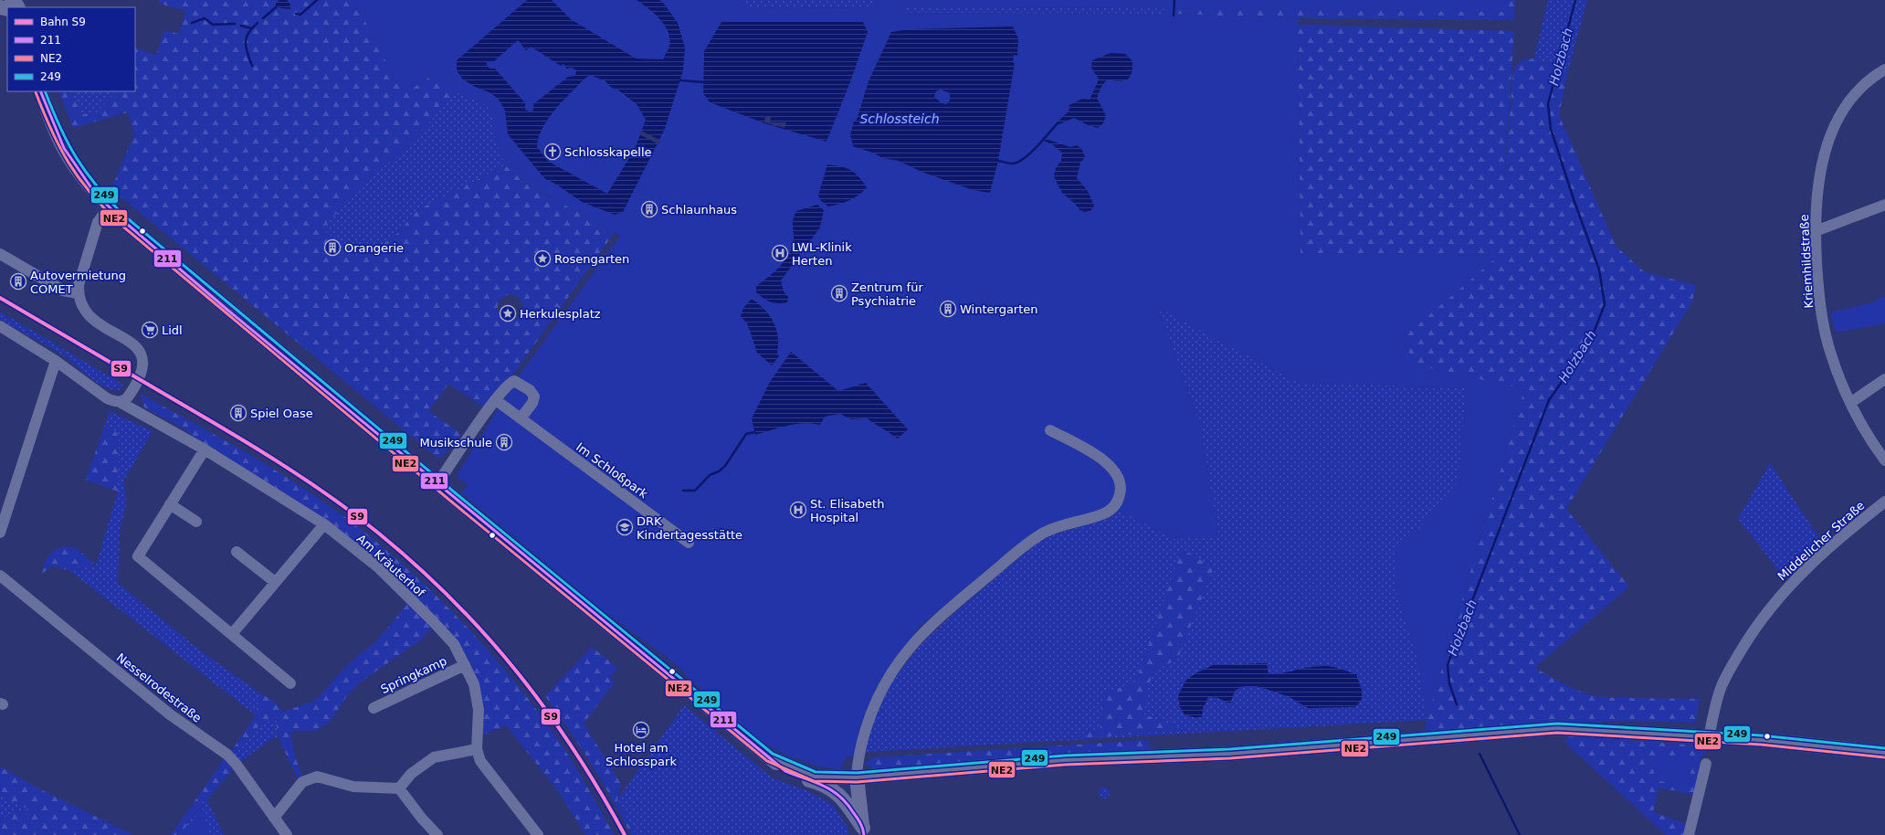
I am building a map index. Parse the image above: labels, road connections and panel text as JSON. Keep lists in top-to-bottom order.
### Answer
{
  "streets": {
    "street": [
      "Kriemhildstraße",
      "Im Schloßpark",
      "Middelicher Straße",
      "Am Kräuterhof",
      "Springkamp",
      "Nesselrodestraße"
    ]
  },
  "crossings": [
    ["Am Kräuterhof", "Springkamp"]
  ],
  "water": ["Holzbach", "Schlossteich"],
  "places": {
    "church": ["Schlosskapelle"],
    "building": [
      "Schlaunhaus",
      "Orangerie",
      "Autovermietung COMET",
      "Zentrum für Psychiatrie",
      "Wintergarten",
      "Spiel Oase",
      "Musikschule"
    ],
    "hospital": ["LWL-Klinik Herten", "St. Elisabeth Hospital"],
    "place": ["Rosengarten", "Herkulesplatz"],
    "supermarket": ["Lidl"],
    "school or university": ["DRK Kindertagesstätte"],
    "hotel": ["Hotel am Schlosspark"]
  },
  "lines": [
    "transit line 211",
    "transit line 249",
    "transit line NE2",
    "rail line S9"
  ],
  "legend": [
    "Bahn S9",
    "211",
    "NE2",
    "249"
  ]
}
